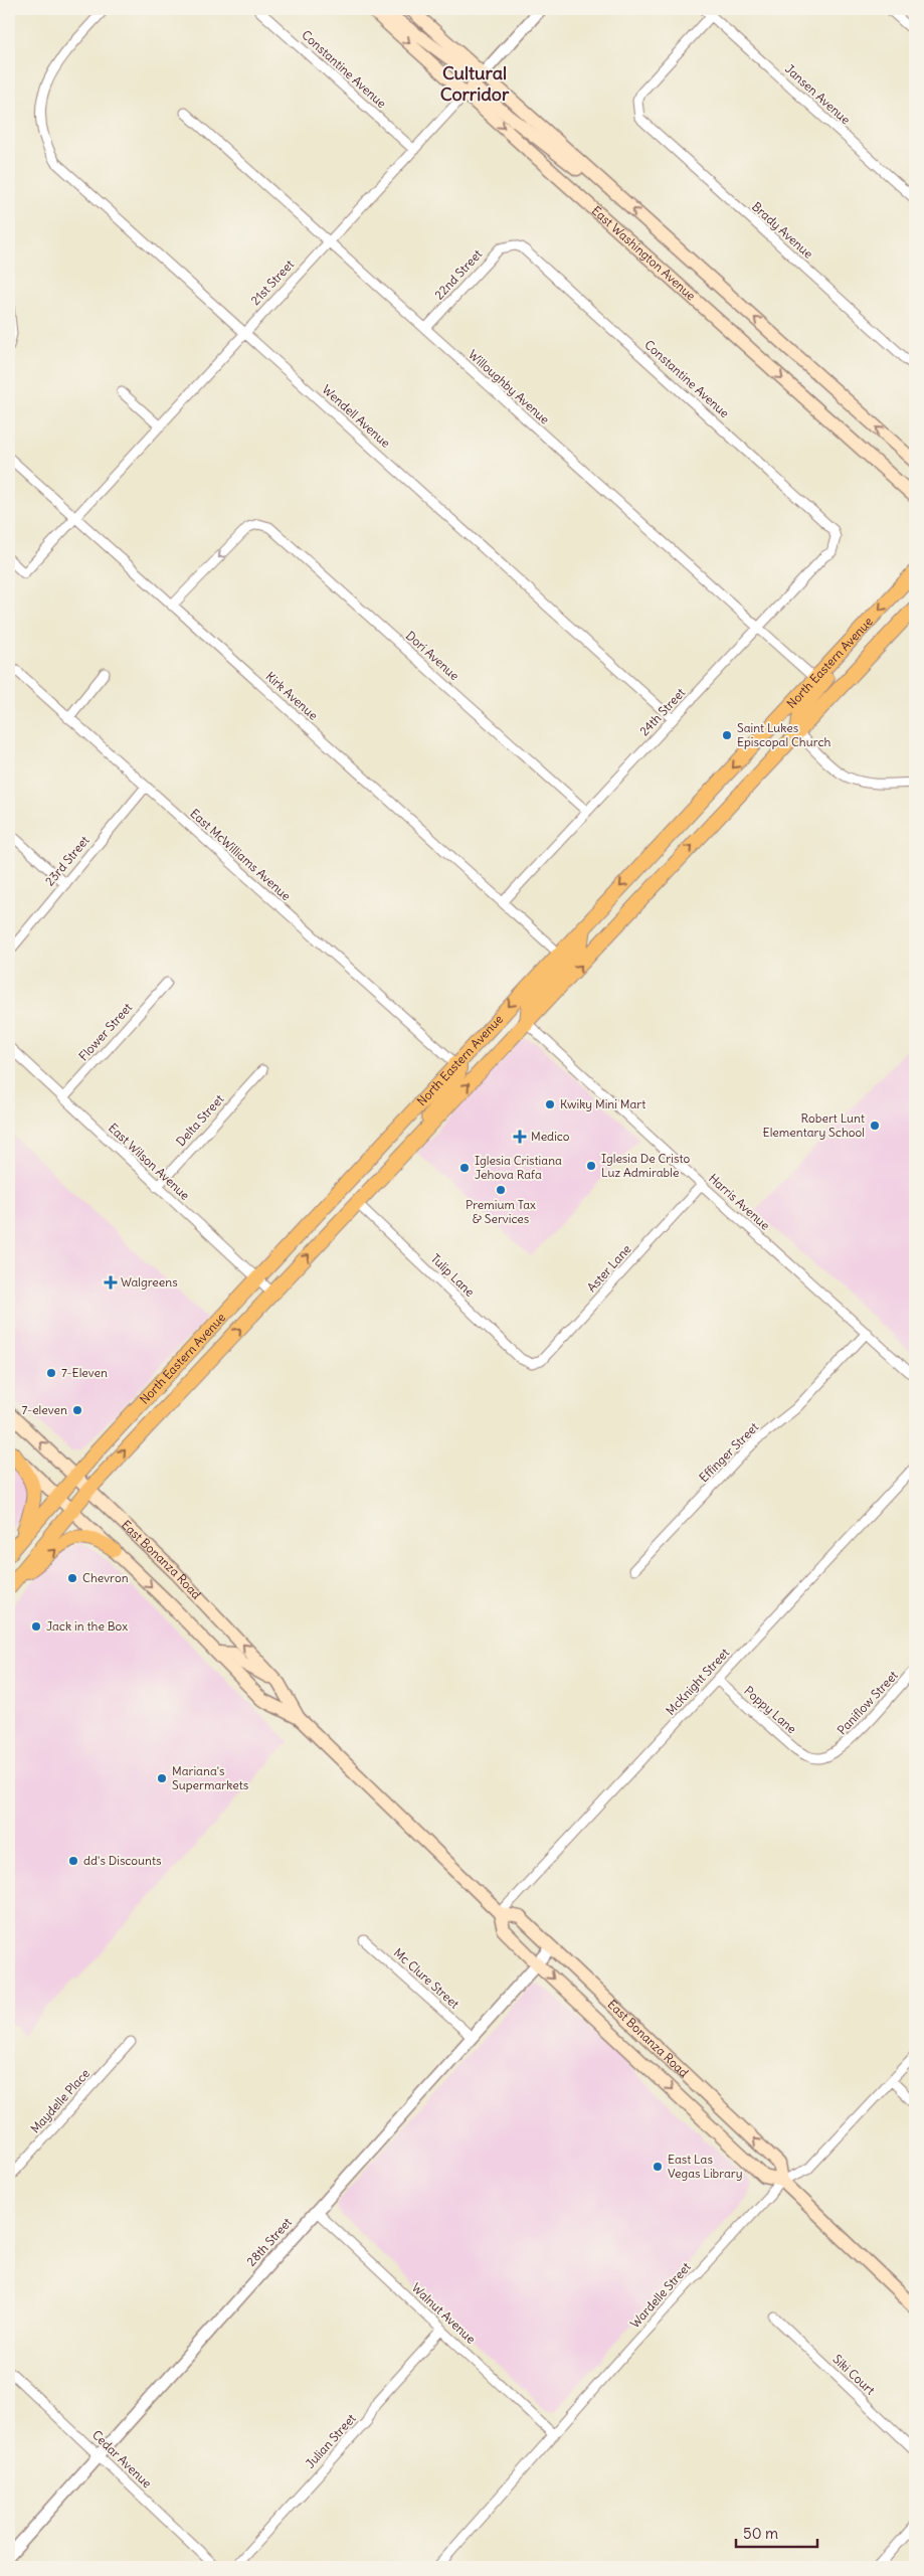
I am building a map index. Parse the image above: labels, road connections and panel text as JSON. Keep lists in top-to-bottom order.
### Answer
{
  "streets": {
    "main road": ["East Washington Avenue", "North Eastern Avenue", "East Bonanza Road"],
    "street": [
      "Constantine Avenue",
      "Jansen Avenue",
      "Brady Avenue",
      "22nd Street",
      "21st Street",
      "Willoughby Avenue",
      "Wendell Avenue",
      "Dori Avenue",
      "Kirk Avenue",
      "24th Street",
      "East McWilliams Avenue",
      "23rd Street",
      "Flower Street",
      "Delta Street",
      "East Wilson Avenue",
      "Harris Avenue",
      "Aster Lane",
      "Tulip Lane",
      "Effinger Street",
      "McKnight Street",
      "Paniflow Street",
      "Poppy Lane",
      "Mc Clure Street",
      "Maydelle Place",
      "28th Street",
      "Wardelle Street",
      "Walnut Avenue",
      "Siki Court",
      "Julian Street",
      "Cedar Avenue"
    ]
  },
  "crossings": [
    ["Constantine Avenue", "22nd Street"],
    ["Constantine Avenue", "21st Street"],
    ["Constantine Avenue", "24th Street"],
    ["Jansen Avenue", "Brady Avenue"],
    ["East Washington Avenue", "21st Street"],
    ["22nd Street", "Willoughby Avenue"],
    ["21st Street", "Willoughby Avenue"],
    ["21st Street", "Wendell Avenue"],
    ["21st Street", "Kirk Avenue"],
    ["Willoughby Avenue", "North Eastern Avenue"],
    ["Willoughby Avenue", "24th Street"],
    ["Wendell Avenue", "24th Street"],
    ["Dori Avenue", "Kirk Avenue"],
    ["Dori Avenue", "24th Street"],
    ["North Eastern Avenue", "Kirk Avenue"],
    ["North Eastern Avenue", "East McWilliams Avenue"],
    ["North Eastern Avenue", "East Wilson Avenue"],
    ["North Eastern Avenue", "Harris Avenue"],
    ["North Eastern Avenue", "Tulip Lane"],
    ["North Eastern Avenue", "East Bonanza Road"],
    ["Kirk Avenue", "24th Street"],
    ["East McWilliams Avenue", "23rd Street"],
    ["Flower Street", "East Wilson Avenue"],
    ["Delta Street", "East Wilson Avenue"],
    ["Harris Avenue", "Aster Lane"],
    ["Harris Avenue", "Effinger Street"],
    ["Aster Lane", "Tulip Lane"],
    ["East Bonanza Road", "McKnight Street"],
    ["East Bonanza Road", "28th Street"],
    ["East Bonanza Road", "Wardelle Street"],
    ["McKnight Street", "Poppy Lane"],
    ["Paniflow Street", "Poppy Lane"],
    ["Mc Clure Street", "28th Street"],
    ["28th Street", "Walnut Avenue"],
    ["28th Street", "Cedar Avenue"],
    ["Wardelle Street", "Walnut Avenue"],
    ["Walnut Avenue", "Julian Street"]
  ],
  "one_way": ["Dori Avenue"],
  "districts": ["Cultural Corridor"],
  "places": {
    "other": [
      "Saint Lukes Episcopal Church",
      "Kwiky Mini Mart",
      "Robert Lunt Elementary School",
      "Iglesia De Cristo Luz Admirable",
      "Iglesia Cristiana Jehova Rafa",
      "Premium Tax & Services",
      "7-Eleven",
      "7-eleven",
      "Chevron",
      "Jack in the Box",
      "Mariana's Supermarkets",
      "dd's Discounts",
      "East Las Vegas Library"
    ],
    "health": ["Medico", "Walgreens"]
  },
  "scale_bar": "50 m"
}
